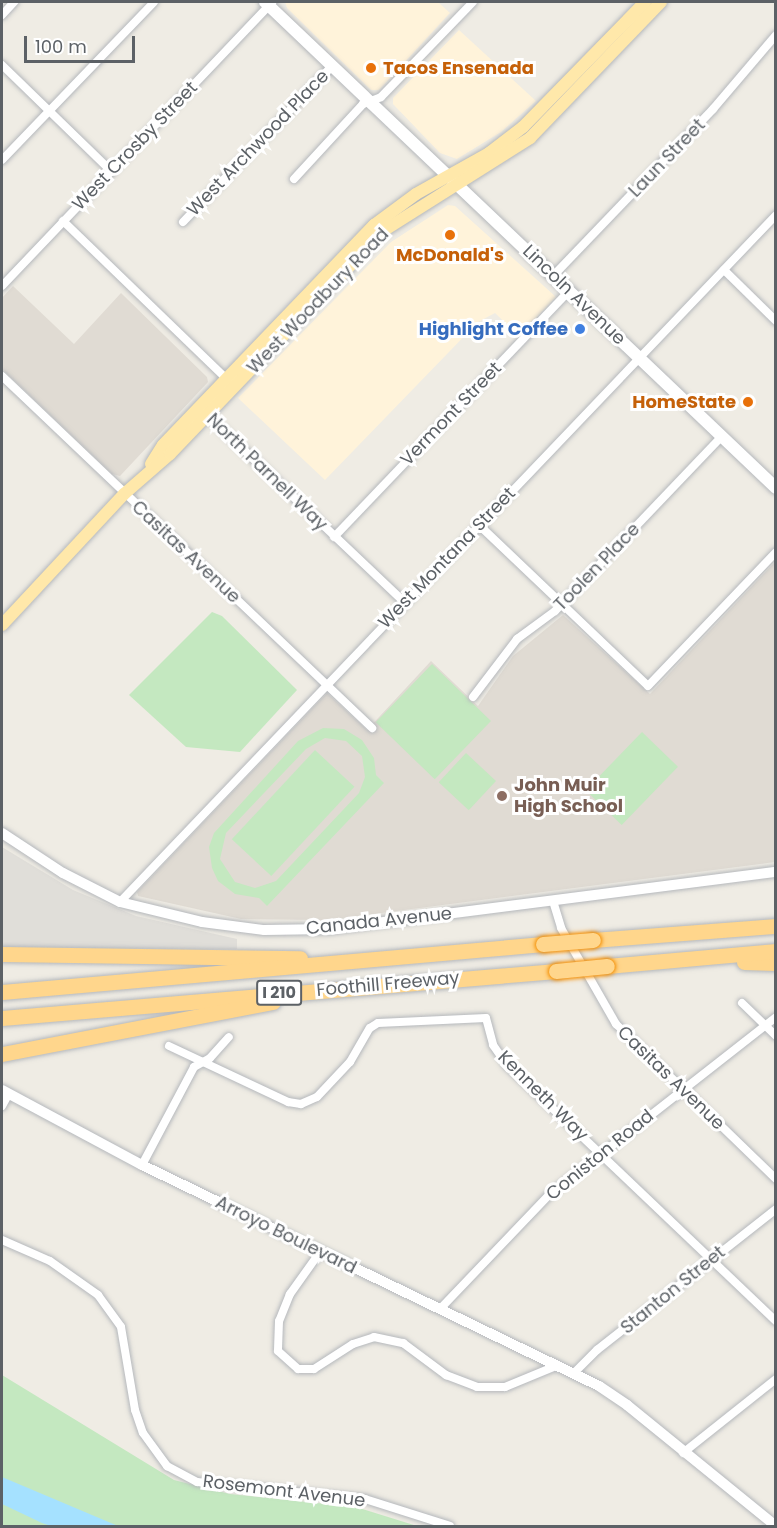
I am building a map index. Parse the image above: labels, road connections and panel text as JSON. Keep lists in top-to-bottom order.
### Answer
{
  "streets": {
    "highway": ["Foothill Freeway", "I 210"],
    "main road": ["Lincoln Avenue", "West Woodbury Road"],
    "street": [
      "West Archwood Place",
      "West Crosby Street",
      "Laun Street",
      "Vermont Street",
      "North Parnell Way",
      "Casitas Avenue",
      "West Montana Street",
      "Toolen Place",
      "Canada Avenue",
      "Kenneth Way",
      "Coniston Road",
      "Arroyo Boulevard",
      "Stanton Street",
      "Rosemont Avenue"
    ]
  },
  "crossings": [
    ["West Archwood Place", "Lincoln Avenue"],
    ["West Crosby Street", "Lincoln Avenue"],
    ["Laun Street", "Lincoln Avenue"],
    ["Lincoln Avenue", "West Woodbury Road"],
    ["Lincoln Avenue", "Vermont Street"],
    ["Lincoln Avenue", "West Montana Street"],
    ["Lincoln Avenue", "Toolen Place"],
    ["West Woodbury Road", "North Parnell Way"],
    ["West Woodbury Road", "Casitas Avenue"],
    ["Vermont Street", "North Parnell Way"],
    ["North Parnell Way", "West Montana Street"],
    ["Casitas Avenue", "West Montana Street"],
    ["Casitas Avenue", "Canada Avenue"],
    ["Casitas Avenue", "Coniston Road"],
    ["West Montana Street", "Canada Avenue"],
    ["Kenneth Way", "Coniston Road"],
    ["Kenneth Way", "Stanton Street"],
    ["Coniston Road", "Arroyo Boulevard"],
    ["Arroyo Boulevard", "Stanton Street"]
  ],
  "places": [
    "Tacos Ensenada",
    "McDonald's",
    "Highlight Coffee",
    "HomeState",
    "John Muir High School"
  ],
  "scale_bar": "100 m"
}
